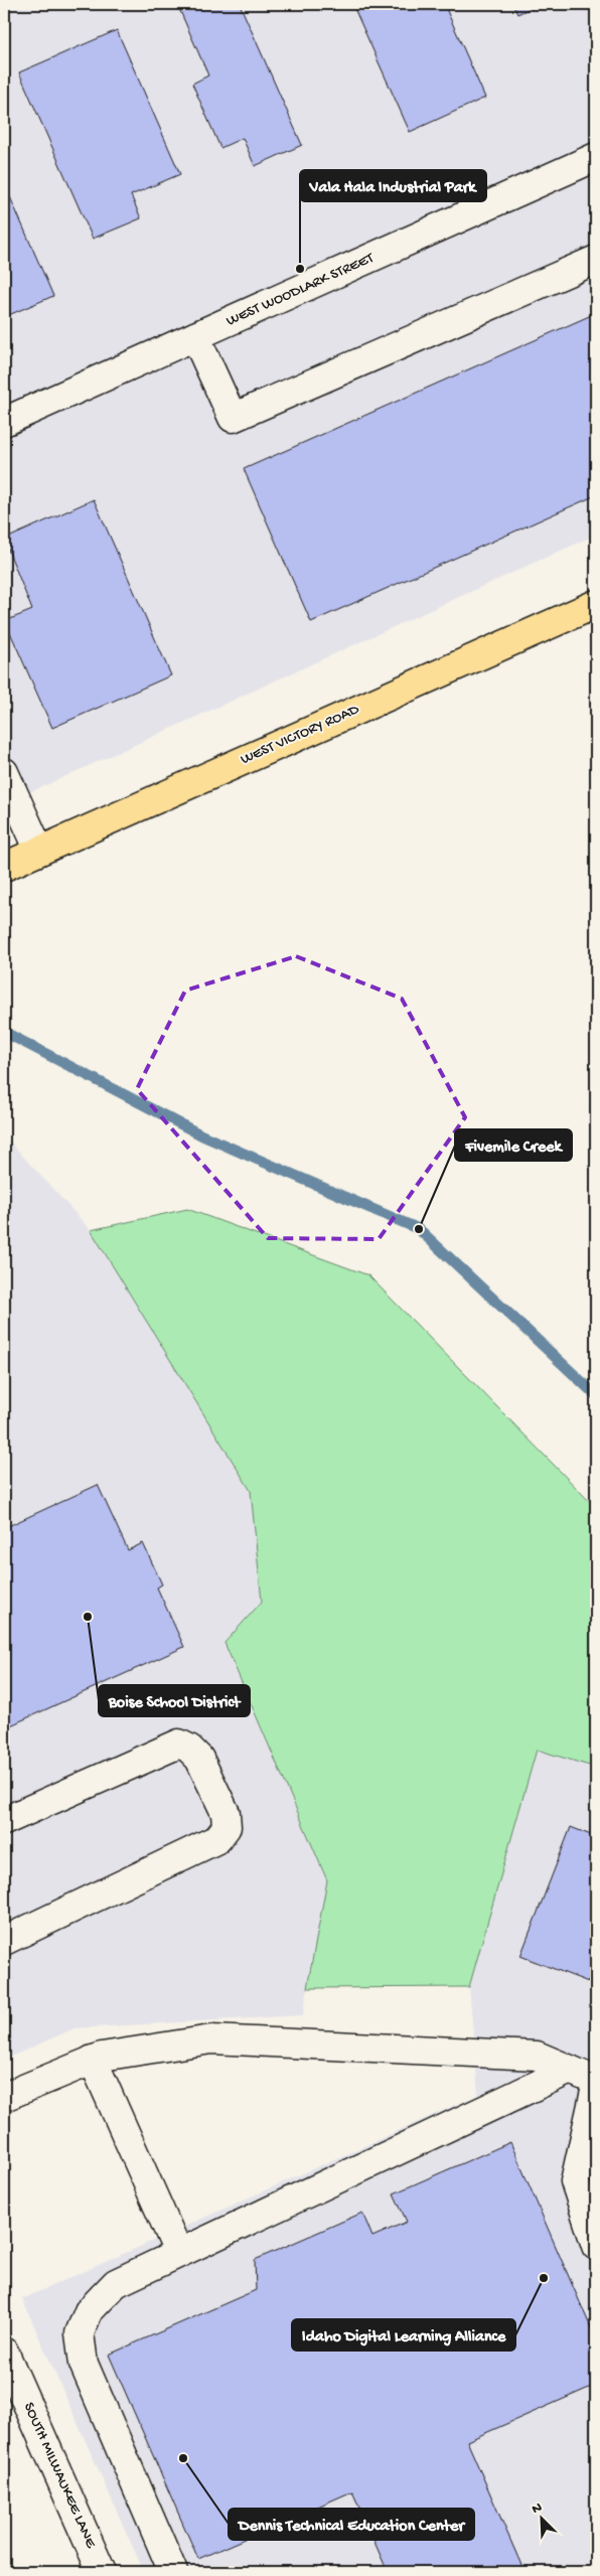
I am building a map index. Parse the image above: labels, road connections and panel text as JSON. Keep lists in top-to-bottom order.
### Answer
{
  "streets": {
    "main road": ["WEST VICTORY ROAD"],
    "street": ["WEST WOODLARK STREET", "SOUTH MILWAUKEE LANE"]
  },
  "places": [
    "Vala Hala Industrial Park",
    "Fivemile Creek",
    "Boise School District",
    "Idaho Digital Learning Alliance",
    "Dennis Technical Education Center"
  ],
  "north": "top left"
}
